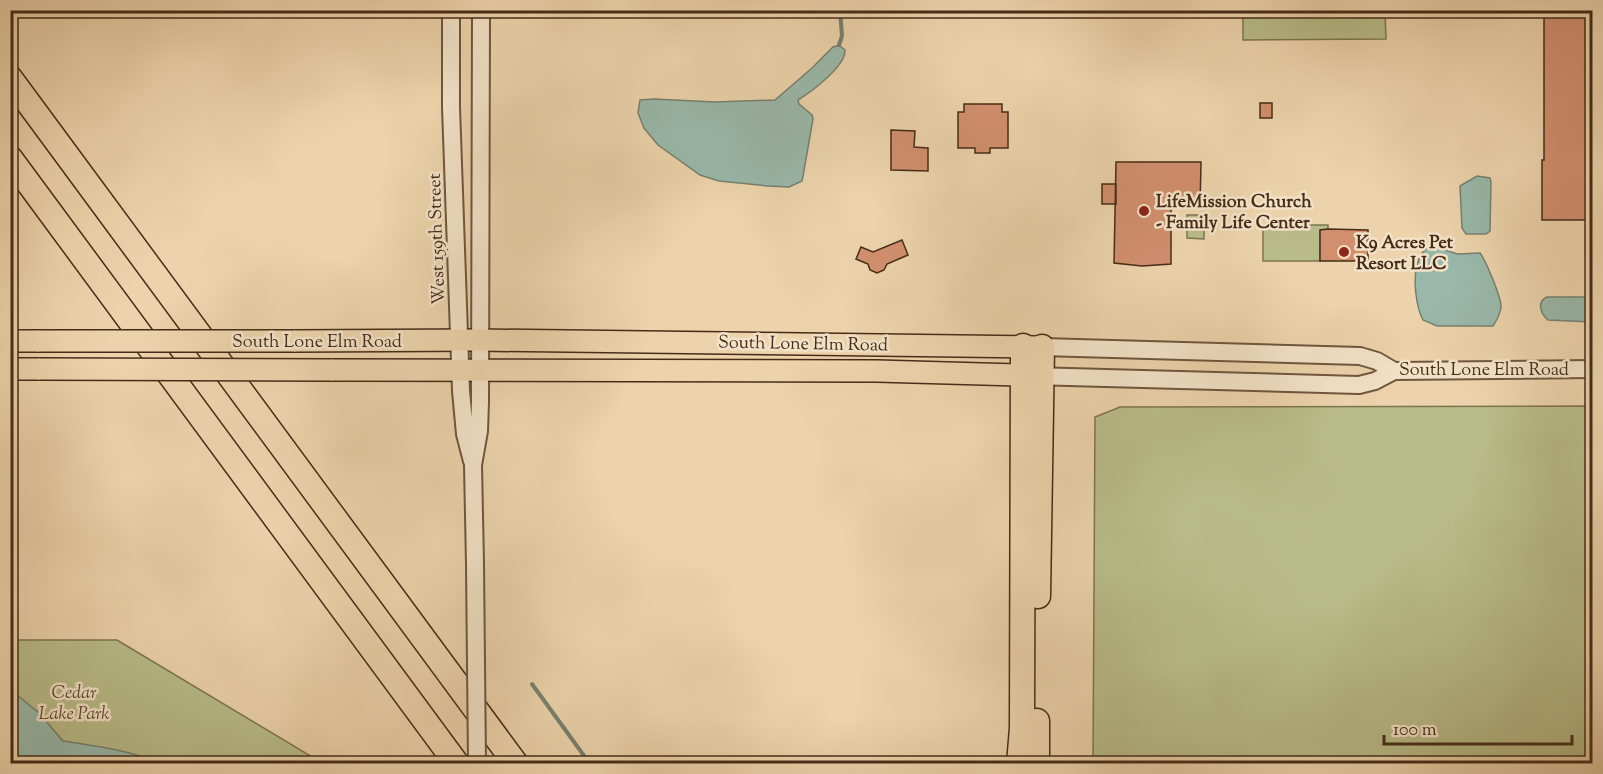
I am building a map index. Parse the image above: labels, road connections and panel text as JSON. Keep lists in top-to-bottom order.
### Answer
{
  "streets": {
    "main road": ["South Lone Elm Road"],
    "street": ["West 159th Street"]
  },
  "crossings": [
    ["West 159th Street", "South Lone Elm Road"]
  ],
  "parks": ["Cedar Lake Park"],
  "places": ["LifeMission Church - Family Life Center", "K9 Acres Pet Resort LLC"],
  "scale_bar": "100 m"
}
